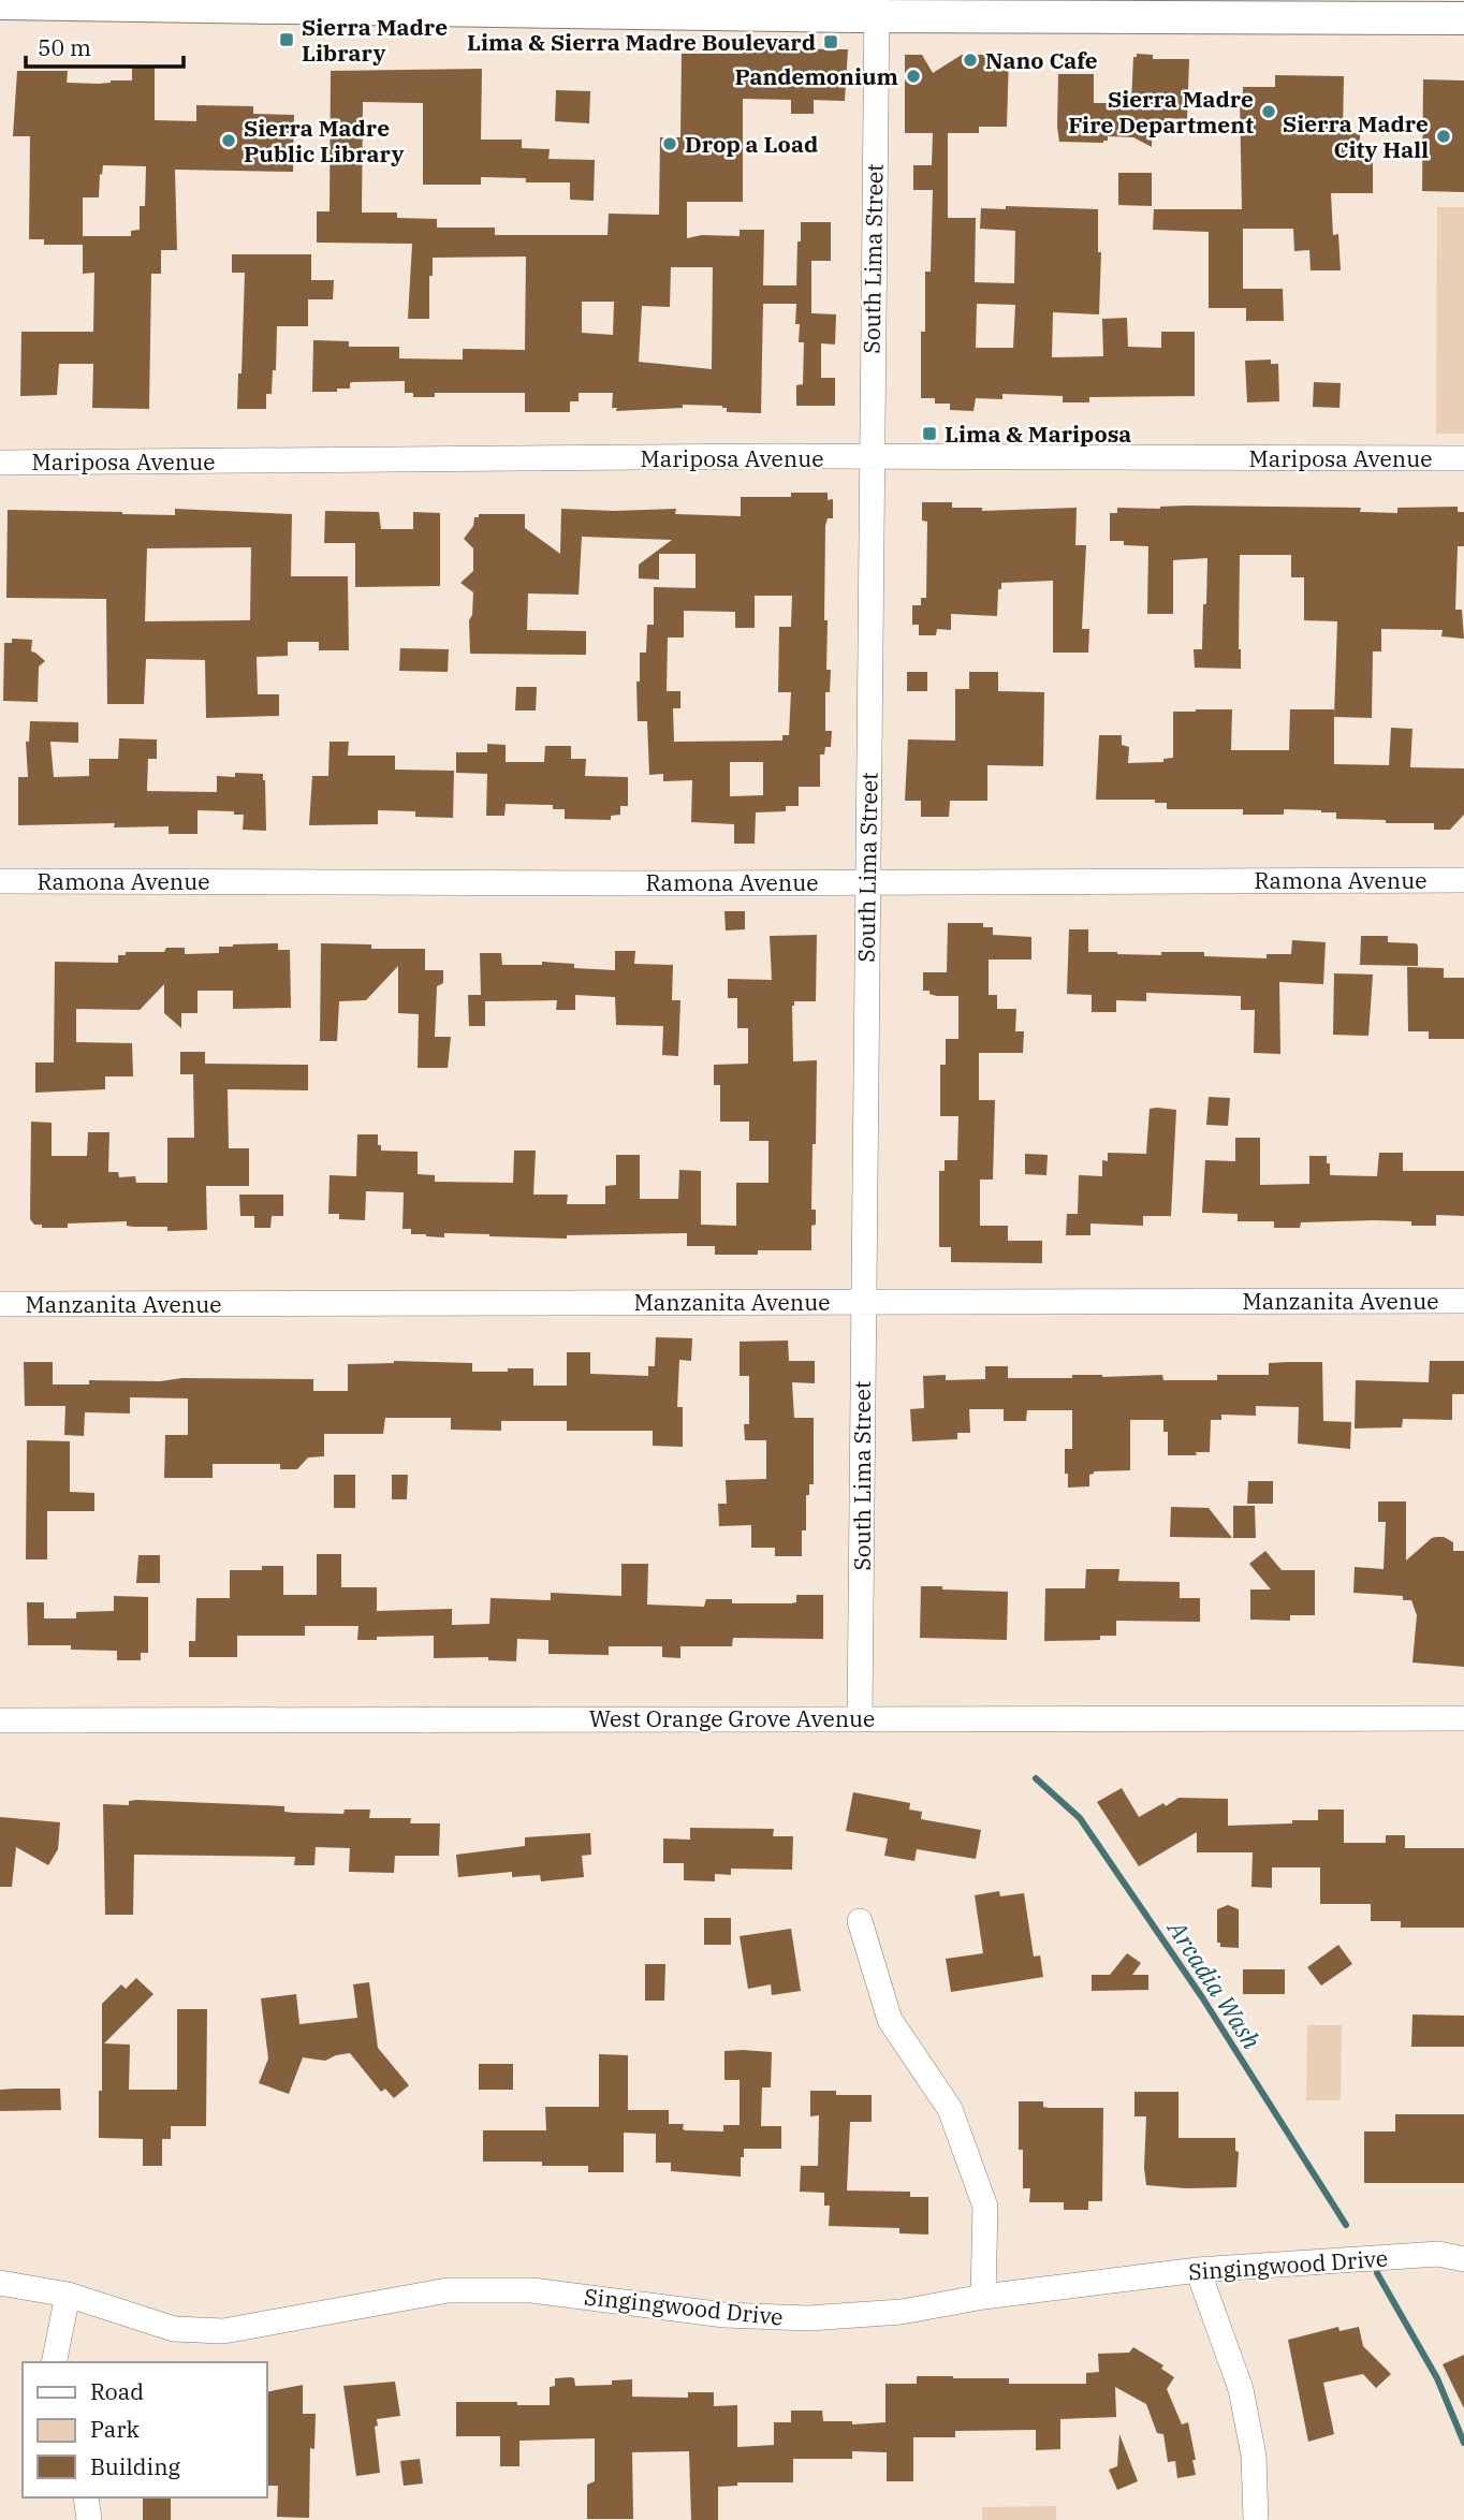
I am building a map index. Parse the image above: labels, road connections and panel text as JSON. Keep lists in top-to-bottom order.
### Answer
{
  "streets": {
    "street": [
      "South Lima Street",
      "Mariposa Avenue",
      "Ramona Avenue",
      "Manzanita Avenue",
      "West Orange Grove Avenue",
      "Singingwood Drive"
    ]
  },
  "crossings": [
    ["South Lima Street", "Mariposa Avenue"],
    ["South Lima Street", "Ramona Avenue"],
    ["South Lima Street", "Manzanita Avenue"],
    ["South Lima Street", "West Orange Grove Avenue"]
  ],
  "water": ["Arcadia Wash"],
  "places": {
    "transit": ["Sierra Madre Library", "Lima & Sierra Madre Boulevard", "Lima & Mariposa"],
    "other": [
      "Nano Cafe",
      "Pandemonium",
      "Sierra Madre Fire Department",
      "Sierra Madre City Hall",
      "Sierra Madre Public Library",
      "Drop a Load"
    ]
  },
  "legend": ["Road", "Park", "Building"],
  "scale_bar": "50 m"
}
